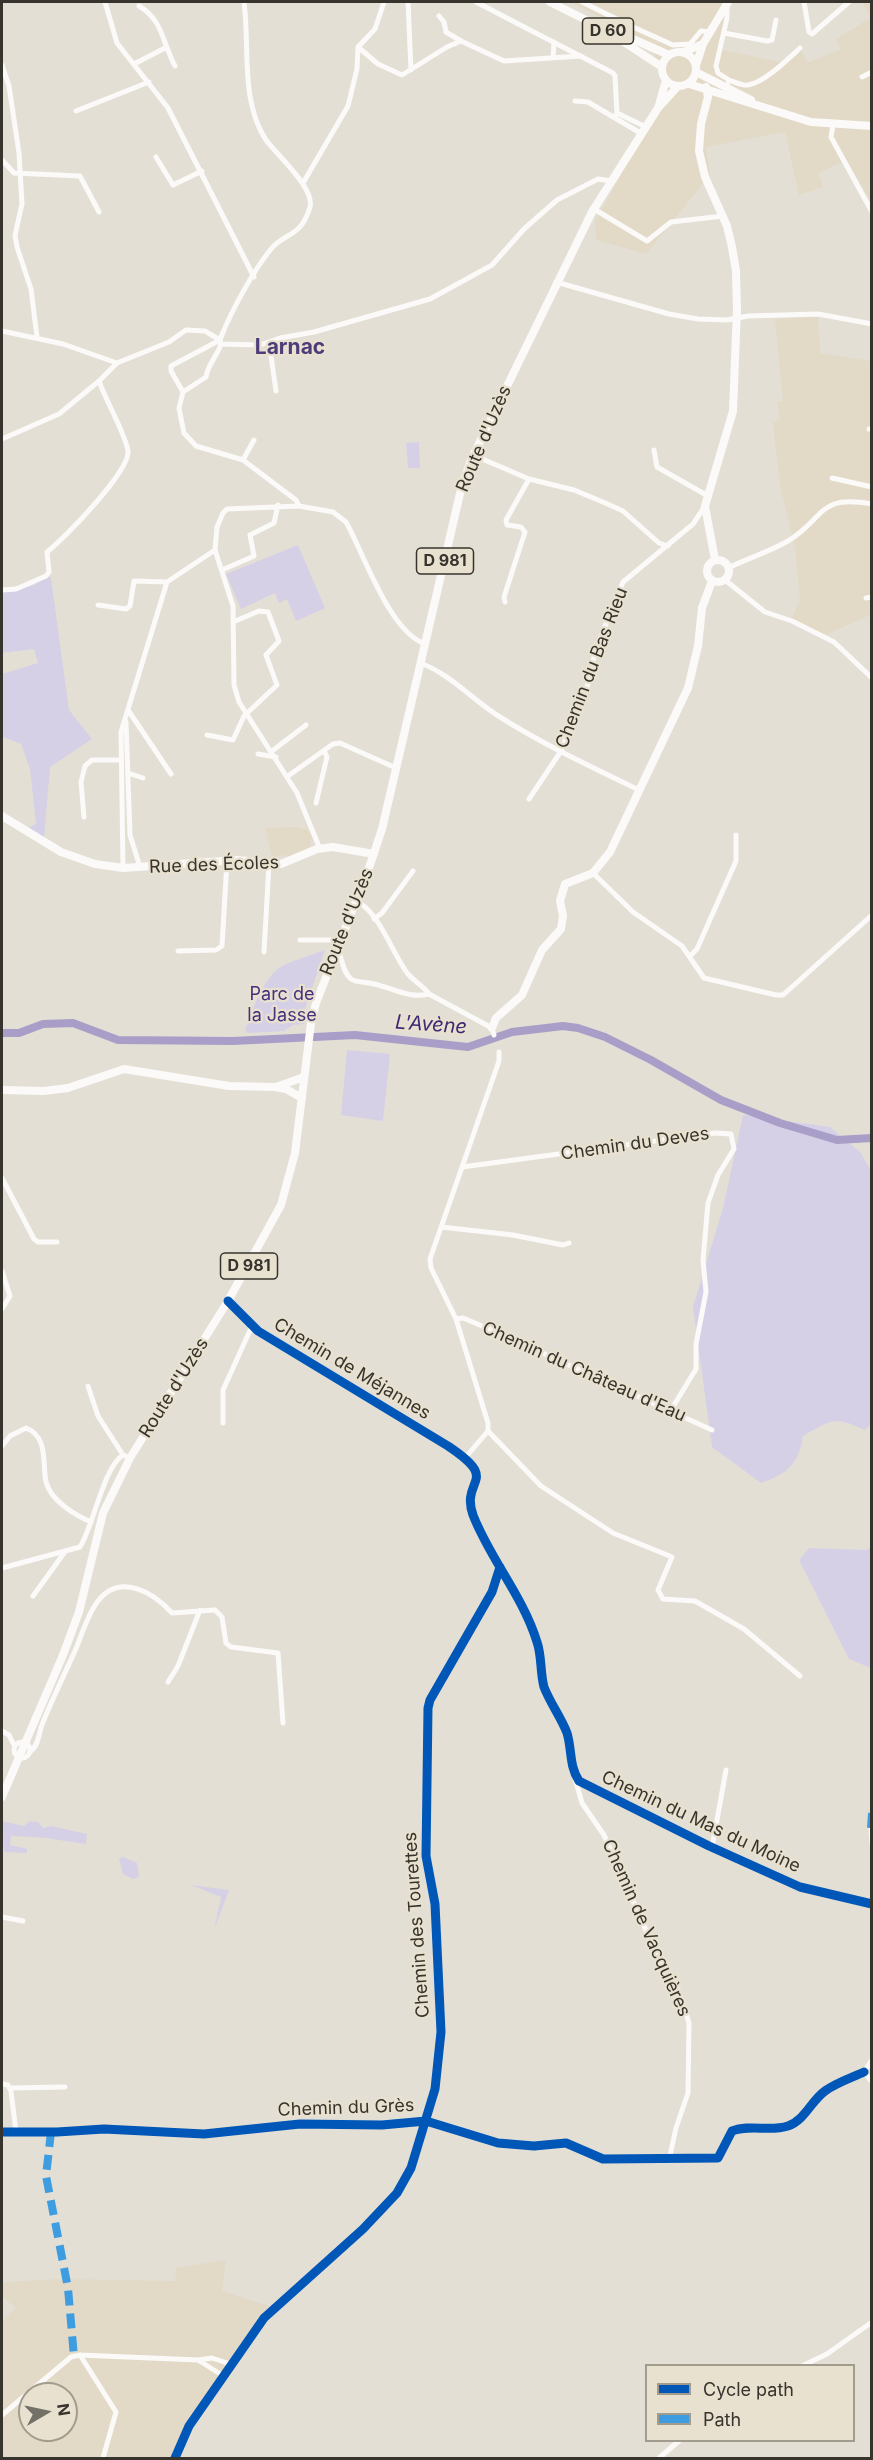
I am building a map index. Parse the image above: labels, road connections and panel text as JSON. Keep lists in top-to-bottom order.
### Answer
{
  "streets": {
    "main road": ["D 60", "Route d'Uzès", "D 981"],
    "street": [
      "Chemin du Bas Rieu",
      "Rue des Écoles",
      "Chemin du Deves",
      "Chemin de Méjannes",
      "Chemin du Château d'Eau",
      "Chemin du Mas du Moine",
      "Chemin des Tourettes",
      "Chemin de Vacquières",
      "Chemin du Grès"
    ]
  },
  "crossings": [
    ["D 60", "Route d'Uzès"],
    ["Route d'Uzès", "Rue des Écoles"],
    ["Route d'Uzès", "Chemin de Méjannes"],
    ["Chemin du Deves", "Chemin du Château d'Eau"],
    ["Chemin du Mas du Moine", "Chemin de Vacquières"],
    ["Chemin des Tourettes", "Chemin du Grès"],
    ["Chemin de Vacquières", "Chemin du Grès"]
  ],
  "districts": ["Larnac"],
  "water": ["L'Avène"],
  "parks": ["Parc de la Jasse"],
  "legend": ["Cycle path", "Path"],
  "north": "right"
}
